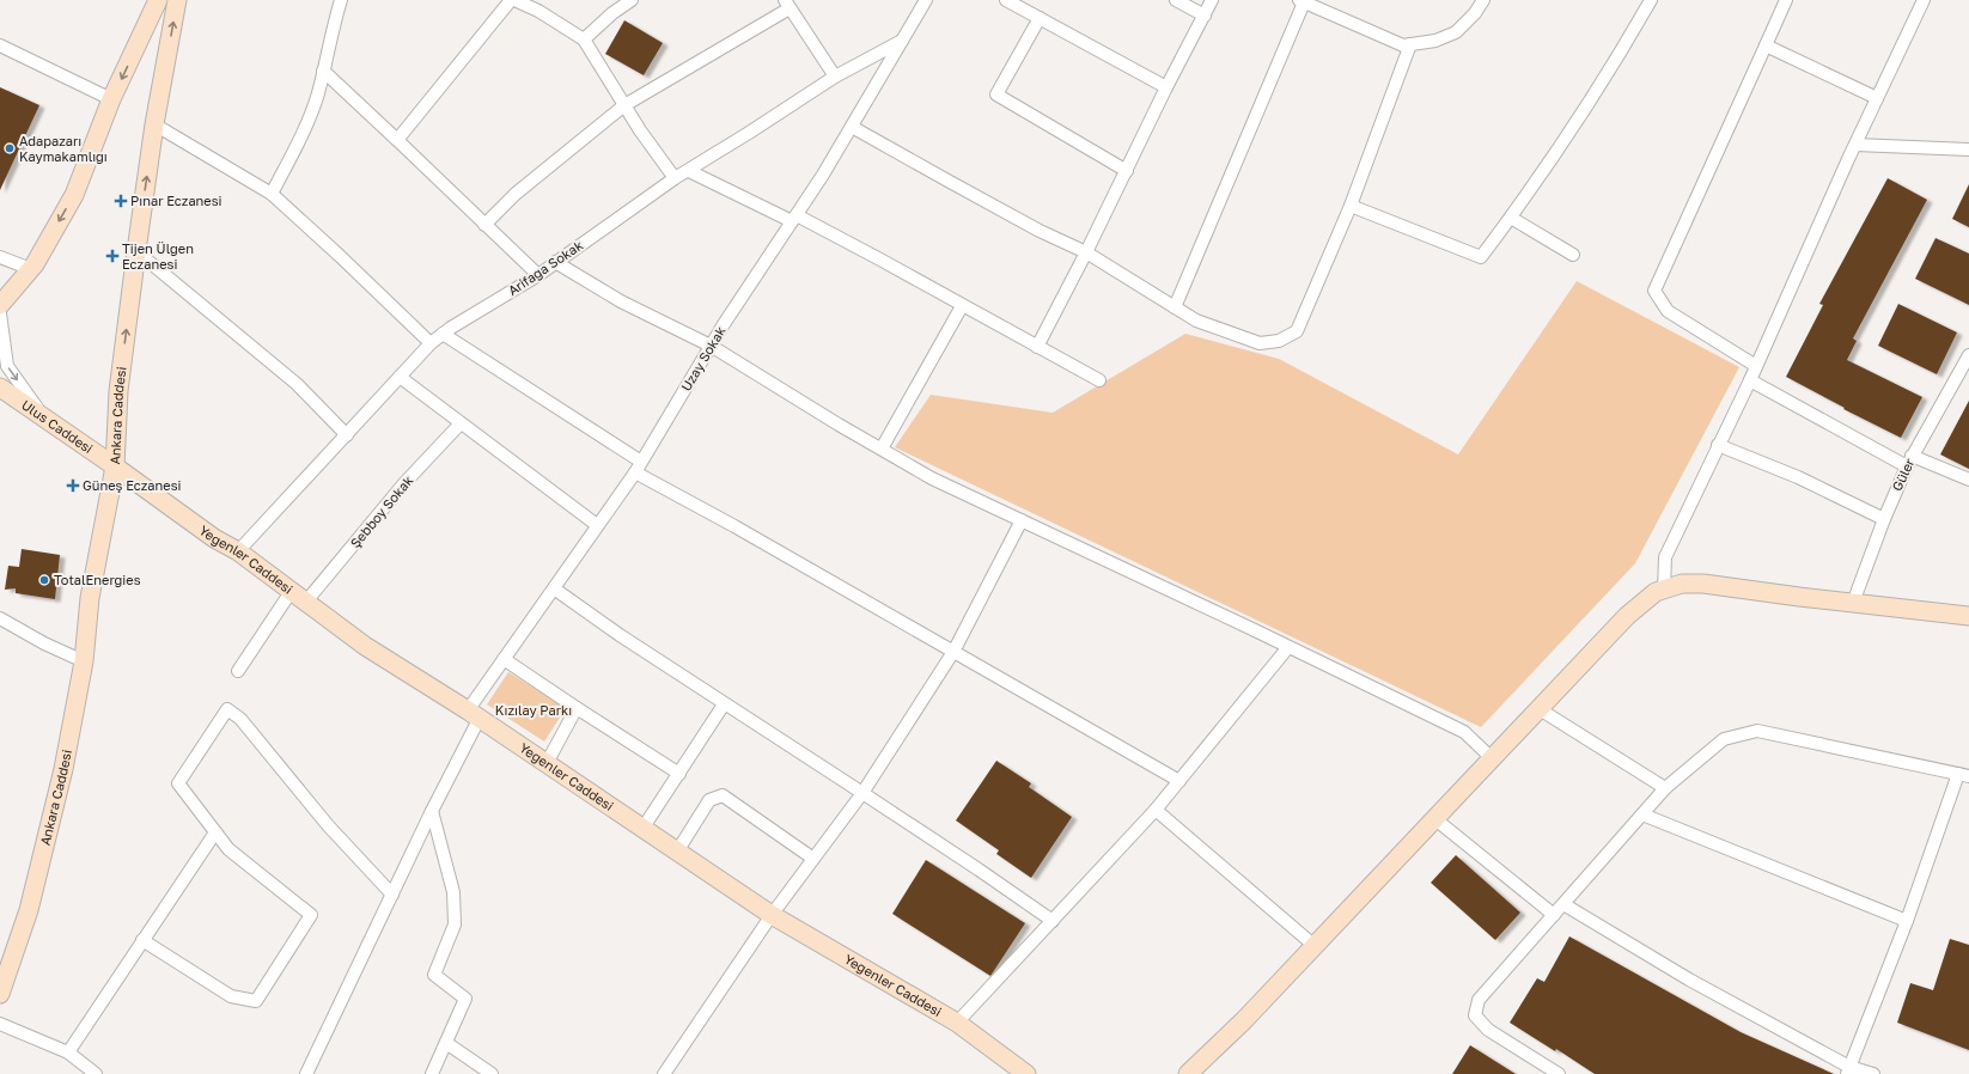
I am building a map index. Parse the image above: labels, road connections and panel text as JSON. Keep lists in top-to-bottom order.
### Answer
{
  "streets": {
    "street": [
      "Arifağa Sokak",
      "Uzay Sokak",
      "Ankara Caddesi",
      "Ulus Caddesi",
      "Güler",
      "Şebboy Sokak",
      "Yeğenler Caddesi"
    ]
  },
  "crossings": [
    ["Arifağa Sokak", "Uzay Sokak"],
    ["Arifağa Sokak", "Yeğenler Caddesi"],
    ["Uzay Sokak", "Yeğenler Caddesi"],
    ["Ankara Caddesi", "Ulus Caddesi"],
    ["Ankara Caddesi", "Yeğenler Caddesi"],
    ["Ulus Caddesi", "Yeğenler Caddesi"],
    ["Şebboy Sokak", "Yeğenler Caddesi"]
  ],
  "parks": ["Kızılay Parkı"],
  "places": {
    "other": ["Adapazarı Kaymakamlığı", "TotalEnergies"],
    "health": ["Pınar Eczanesi", "Tijen Ülgen Eczanesi", "Güneş Eczanesi"]
  }
}
